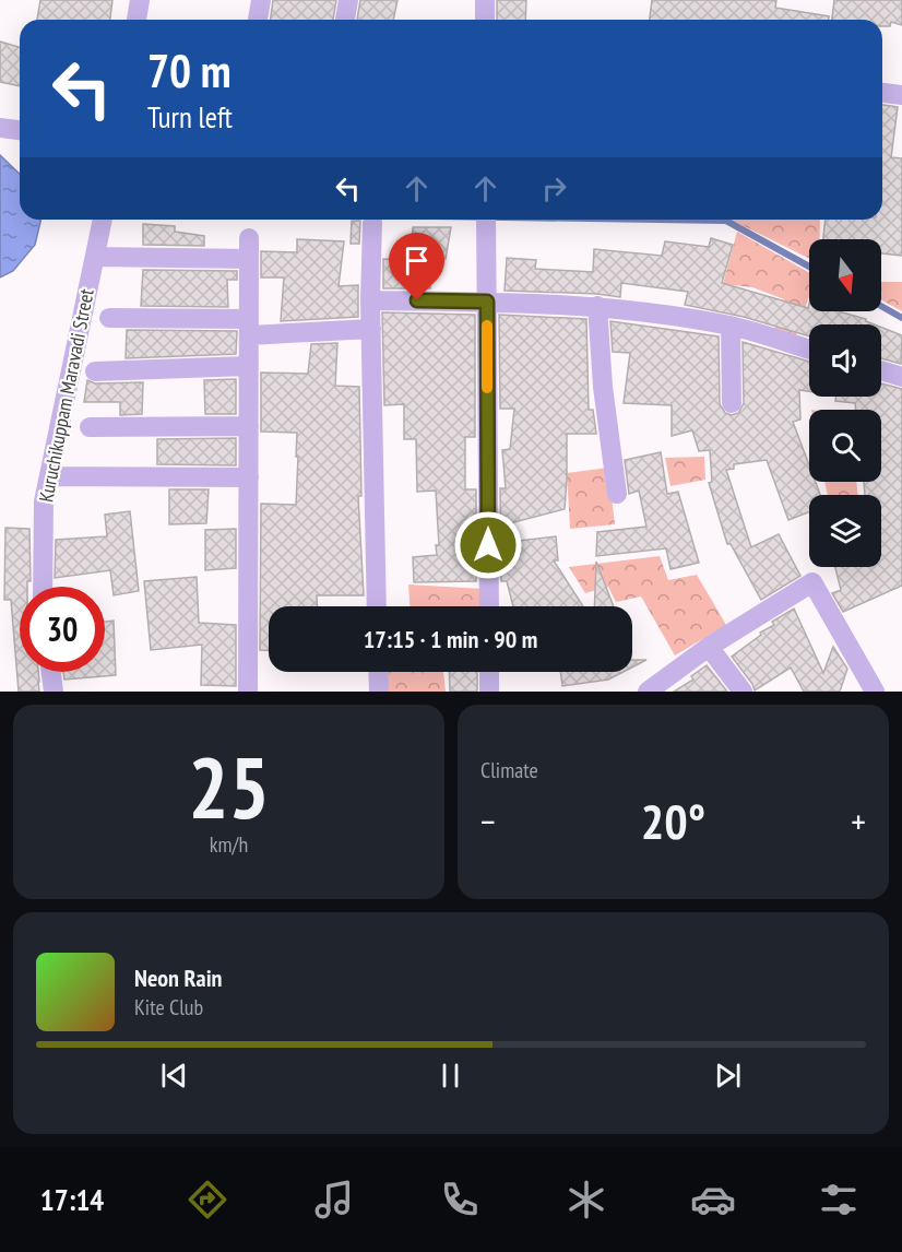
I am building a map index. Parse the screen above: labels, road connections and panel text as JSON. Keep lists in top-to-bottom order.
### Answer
{
  "streets": {
    "street": ["Kuruchikuppam Maravadi Street"]
  },
  "north": "bottom",
  "page": {
    "turn": ["70 m", "Turn left"],
    "limit": "30",
    "trip": "17:15 · 1 min · 90 m",
    "tile": [
      ["25", "km/h"],
      "Climate"
    ],
    "heat": ["−", "20°", "+"],
    "song": ["Neon Rain", "Kite Club"],
    "tabs": "17:14"
  }
}
